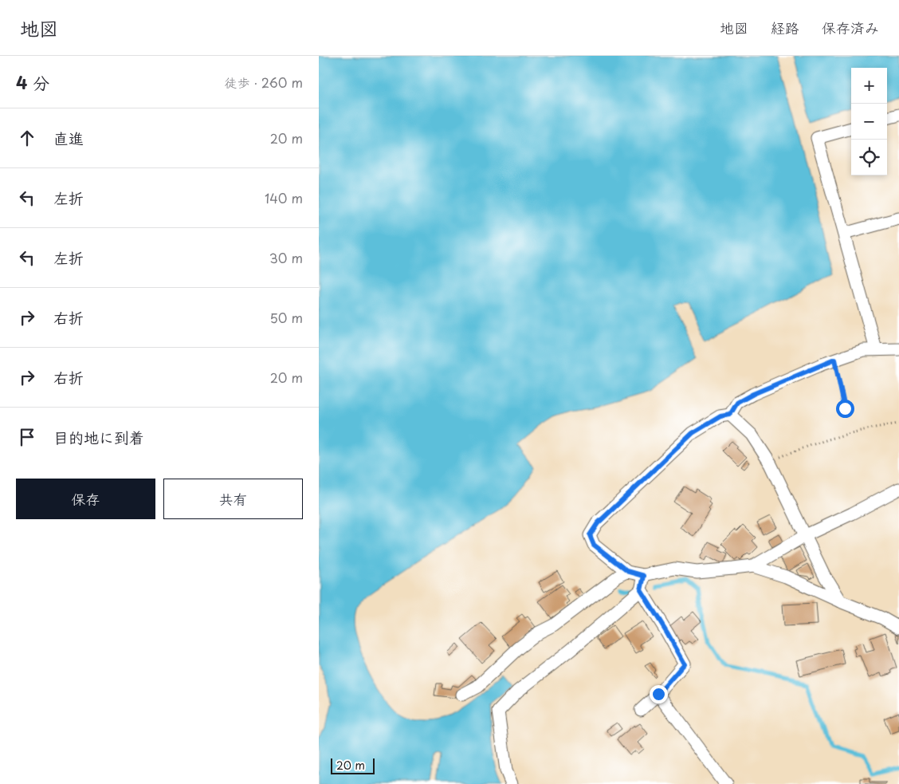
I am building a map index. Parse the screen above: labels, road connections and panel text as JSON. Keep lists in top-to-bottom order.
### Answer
{
  "scale_bar": "20 m",
  "page": {
    "header": "地図",
    "nav": ["地図", "経路", "保存済み"],
    "heading": ["4 分", "徒歩 · 260 m"],
    "map_buttons": ["+", "−"],
    "list": [
      ["直進", "20 m"],
      ["左折", "140 m"],
      ["左折", "30 m"],
      ["右折", "50 m"],
      ["右折", "20 m"],
      "目的地に到着"
    ],
    "buttons": ["保存", "共有"],
    "scale": "20 m"
  }
}
